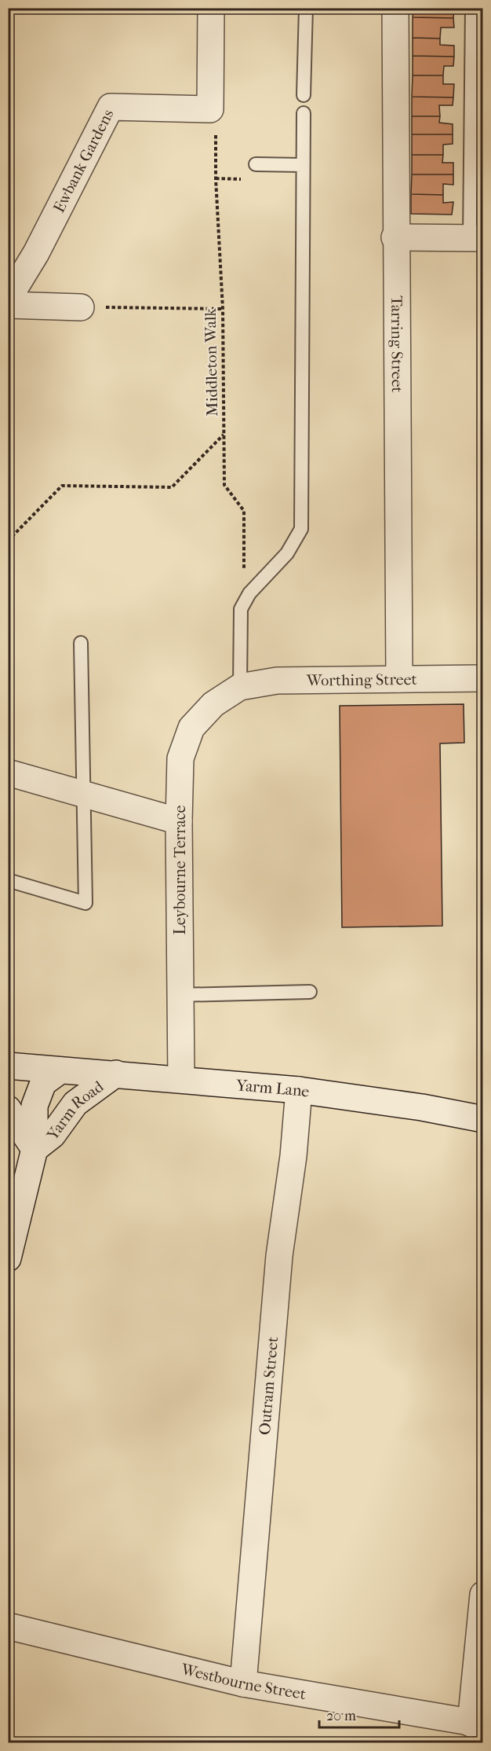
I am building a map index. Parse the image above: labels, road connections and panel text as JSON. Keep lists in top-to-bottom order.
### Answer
{
  "streets": {
    "street": [
      "Ewbank Gardens",
      "Tarring Street",
      "Worthing Street",
      "Leybourne Terrace",
      "Yarm Lane",
      "Yarm Road",
      "Outram Street",
      "Westbourne Street"
    ],
    "path": ["Middleton Walk"]
  },
  "crossings": [
    ["Ewbank Gardens", "Middleton Walk"],
    ["Tarring Street", "Worthing Street"],
    ["Worthing Street", "Leybourne Terrace"],
    ["Leybourne Terrace", "Yarm Lane"],
    ["Yarm Lane", "Yarm Road"],
    ["Yarm Lane", "Outram Street"],
    ["Outram Street", "Westbourne Street"]
  ],
  "scale_bar": "20 m"
}
